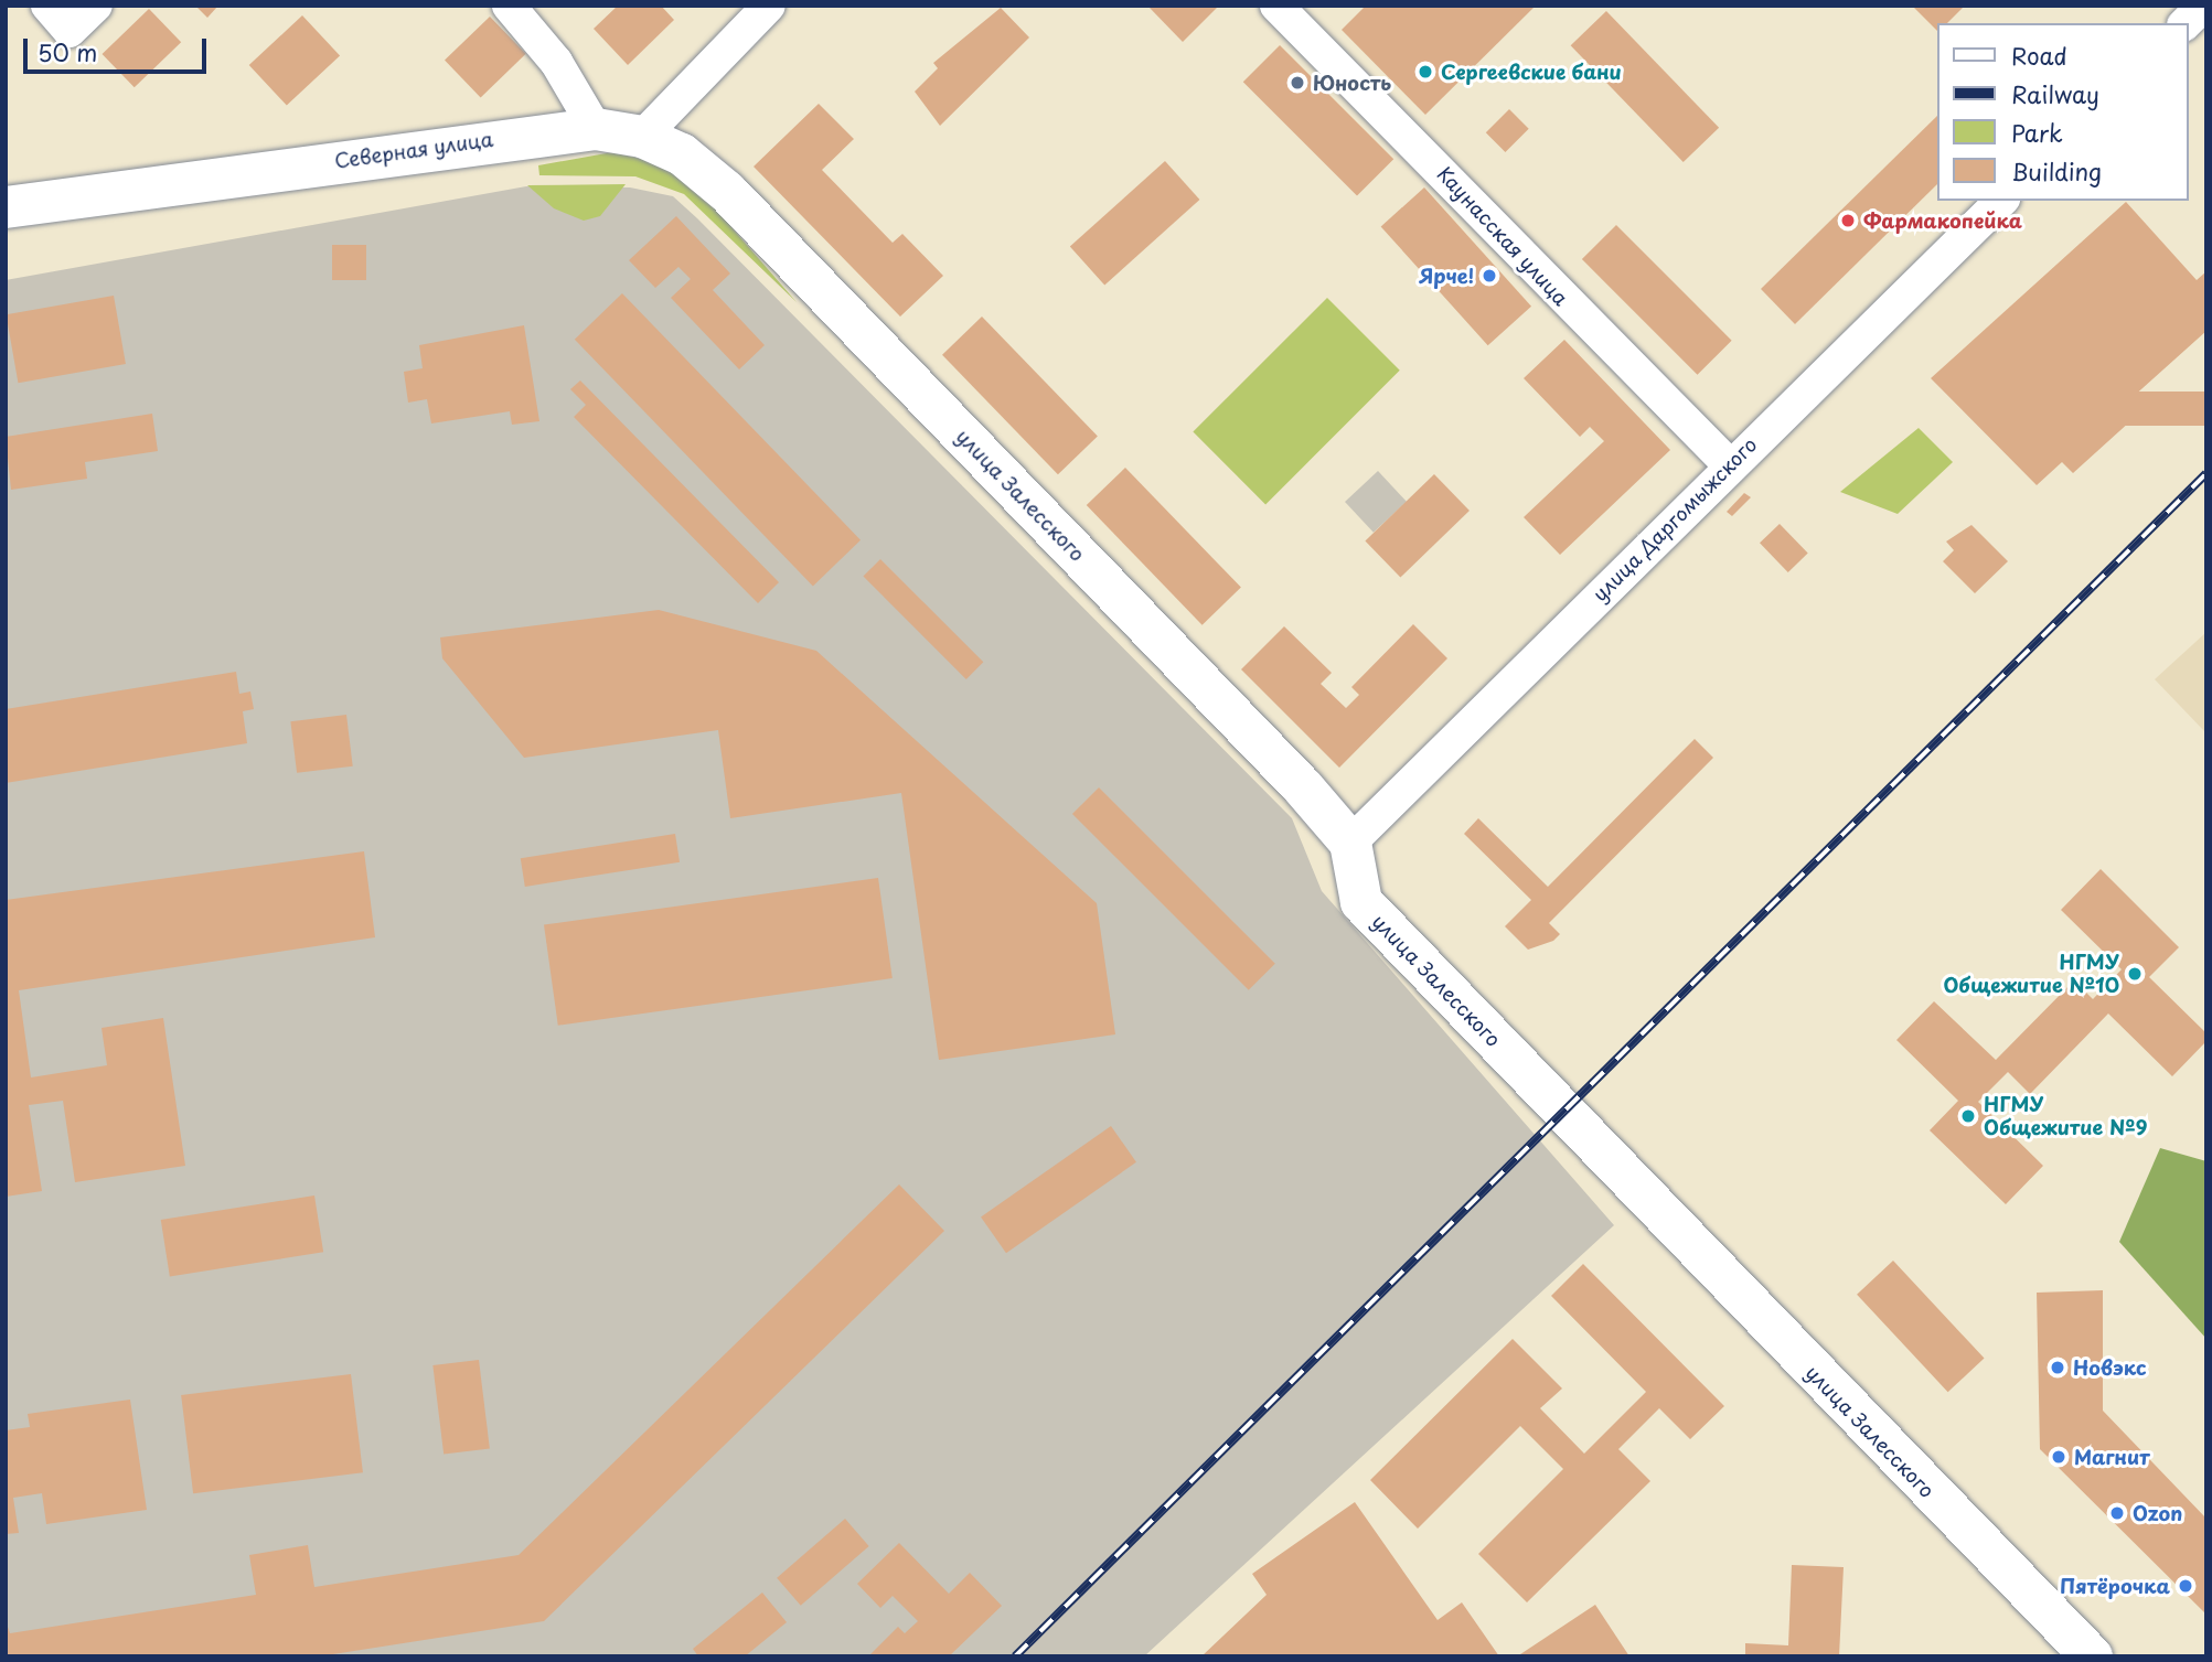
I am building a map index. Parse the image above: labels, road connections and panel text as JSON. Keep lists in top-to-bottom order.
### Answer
{
  "streets": {
    "main road": ["Северная улица", "улица Залесского"],
    "street": ["Каунасская улица", "улица Даргомыжского"]
  },
  "crossings": [
    ["Северная улица", "улица Залесского"],
    ["Каунасская улица", "улица Даргомыжского"],
    ["улица Залесского", "улица Даргомыжского"]
  ],
  "places": [
    "Сергеевские бани",
    "Юность",
    "Фармакопейка",
    "Ярче!",
    "НГМУ Общежитие №10",
    "НГМУ Общежитие №9",
    "Новэкс",
    "Магнит",
    "Ozon",
    "Пятёрочка"
  ],
  "legend": [
    "Road",
    "Railway",
    "Park",
    "Building"
  ],
  "scale_bar": "50 m"
}
